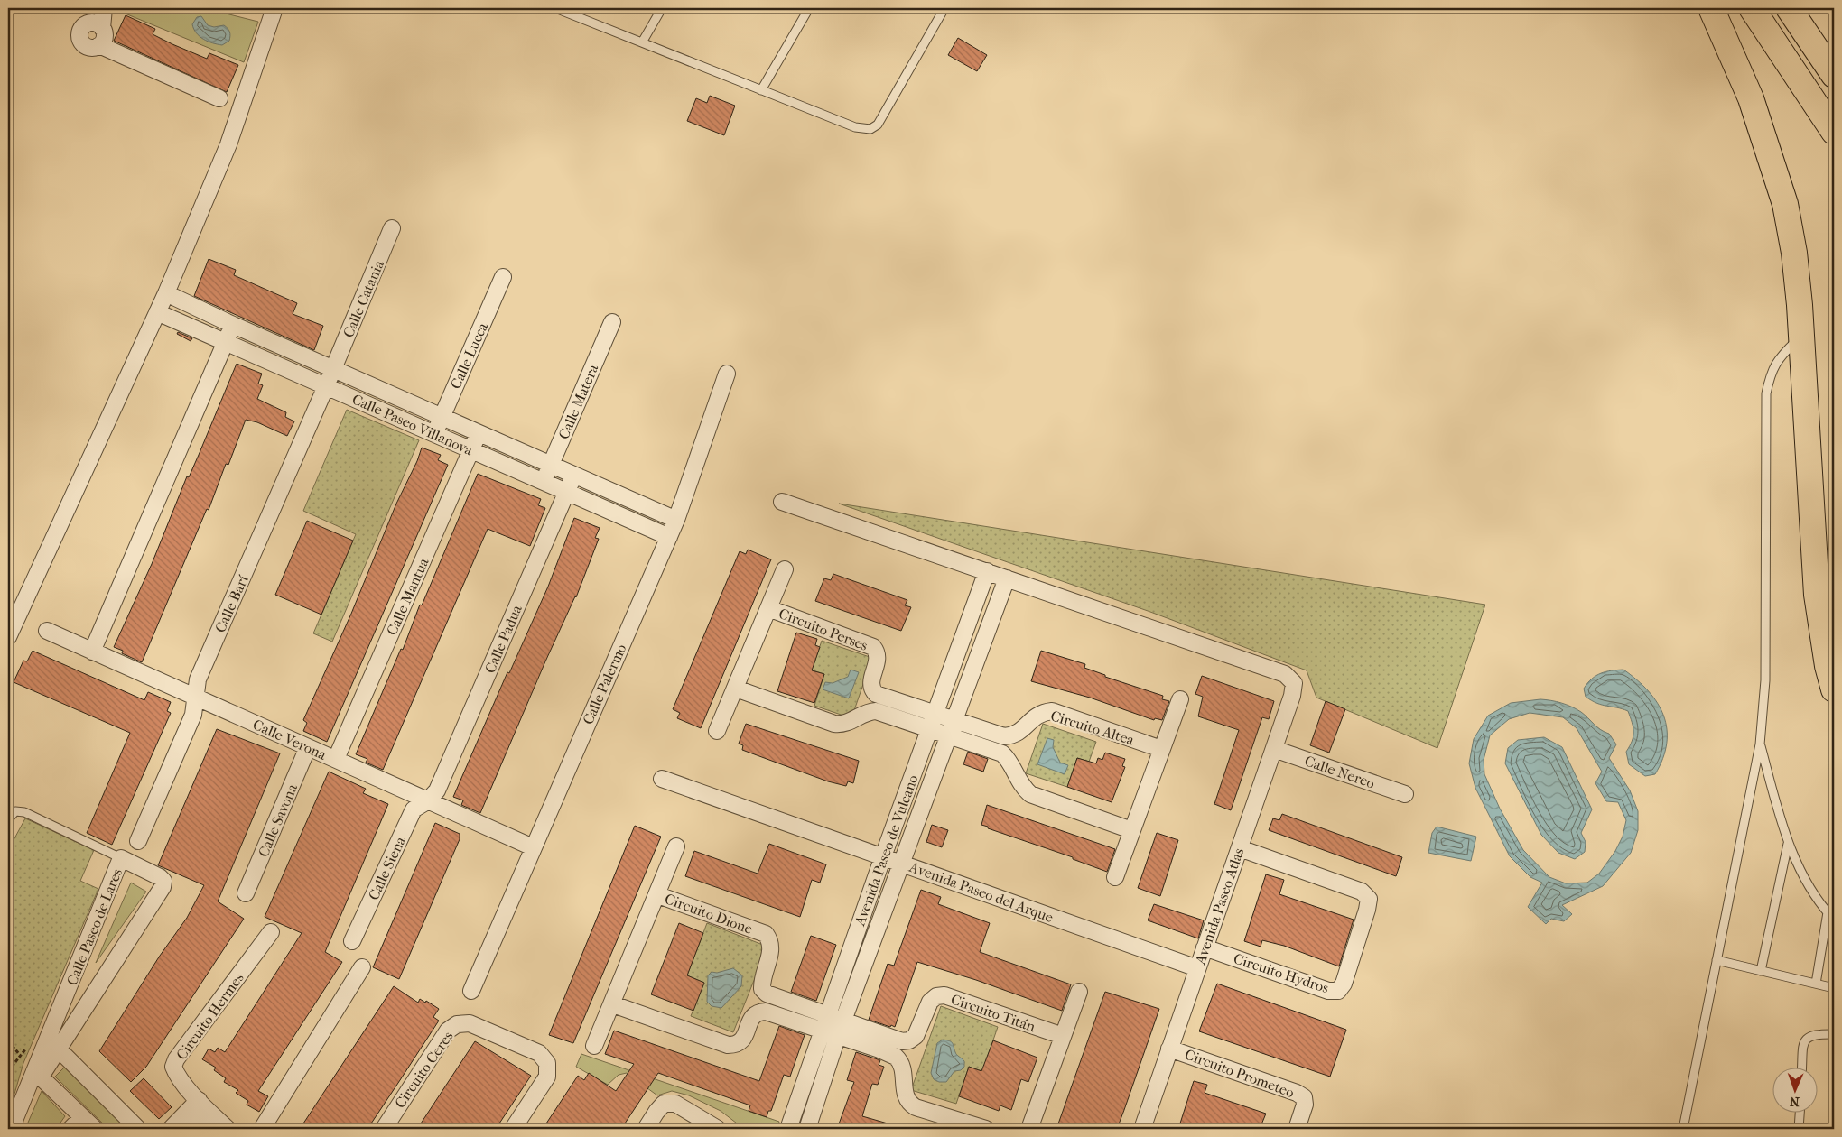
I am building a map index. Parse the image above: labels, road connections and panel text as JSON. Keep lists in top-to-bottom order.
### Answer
{
  "streets": {
    "street": [
      "Calle Catania",
      "Calle Lucca",
      "Calle Matera",
      "Calle Paseo Villanova",
      "Calle Mantua",
      "Calle Barí",
      "Circuito Perses",
      "Calle Padua",
      "Calle Palermo",
      "Circuito Altea",
      "Calle Verona",
      "Calle Nereo",
      "Calle Savona",
      "Avenida Paseo de Vulcano",
      "Calle Siena",
      "Avenida Paseo del Arque",
      "Avenida Paseo Atlas",
      "Circuito Dione",
      "Calle Paseo de Lares",
      "Circuito Hydros",
      "Circuito Titán",
      "Circuito Hermes",
      "Circuito Ceres",
      "Circuito Prometeo"
    ]
  },
  "crossings": [
    ["Calle Catania", "Calle Paseo Villanova"],
    ["Calle Catania", "Calle Barí"],
    ["Calle Lucca", "Calle Paseo Villanova"],
    ["Calle Matera", "Calle Paseo Villanova"],
    ["Calle Paseo Villanova", "Calle Mantua"],
    ["Calle Paseo Villanova", "Calle Barí"],
    ["Calle Paseo Villanova", "Calle Padua"],
    ["Calle Paseo Villanova", "Calle Palermo"],
    ["Calle Mantua", "Calle Verona"],
    ["Calle Barí", "Calle Verona"],
    ["Circuito Perses", "Avenida Paseo de Vulcano"],
    ["Calle Padua", "Calle Verona"],
    ["Calle Padua", "Calle Siena"],
    ["Calle Palermo", "Calle Verona"],
    ["Circuito Altea", "Avenida Paseo de Vulcano"],
    ["Calle Verona", "Calle Savona"],
    ["Calle Verona", "Calle Siena"],
    ["Calle Nereo", "Avenida Paseo Atlas"],
    ["Avenida Paseo de Vulcano", "Avenida Paseo del Arque"],
    ["Avenida Paseo de Vulcano", "Avenida Paseo Atlas"],
    ["Avenida Paseo de Vulcano", "Circuito Dione"],
    ["Avenida Paseo de Vulcano", "Circuito Titán"],
    ["Avenida Paseo del Arque", "Avenida Paseo Atlas"],
    ["Avenida Paseo Atlas", "Circuito Hydros"],
    ["Avenida Paseo Atlas", "Circuito Prometeo"]
  ],
  "north": "bottom"
}
